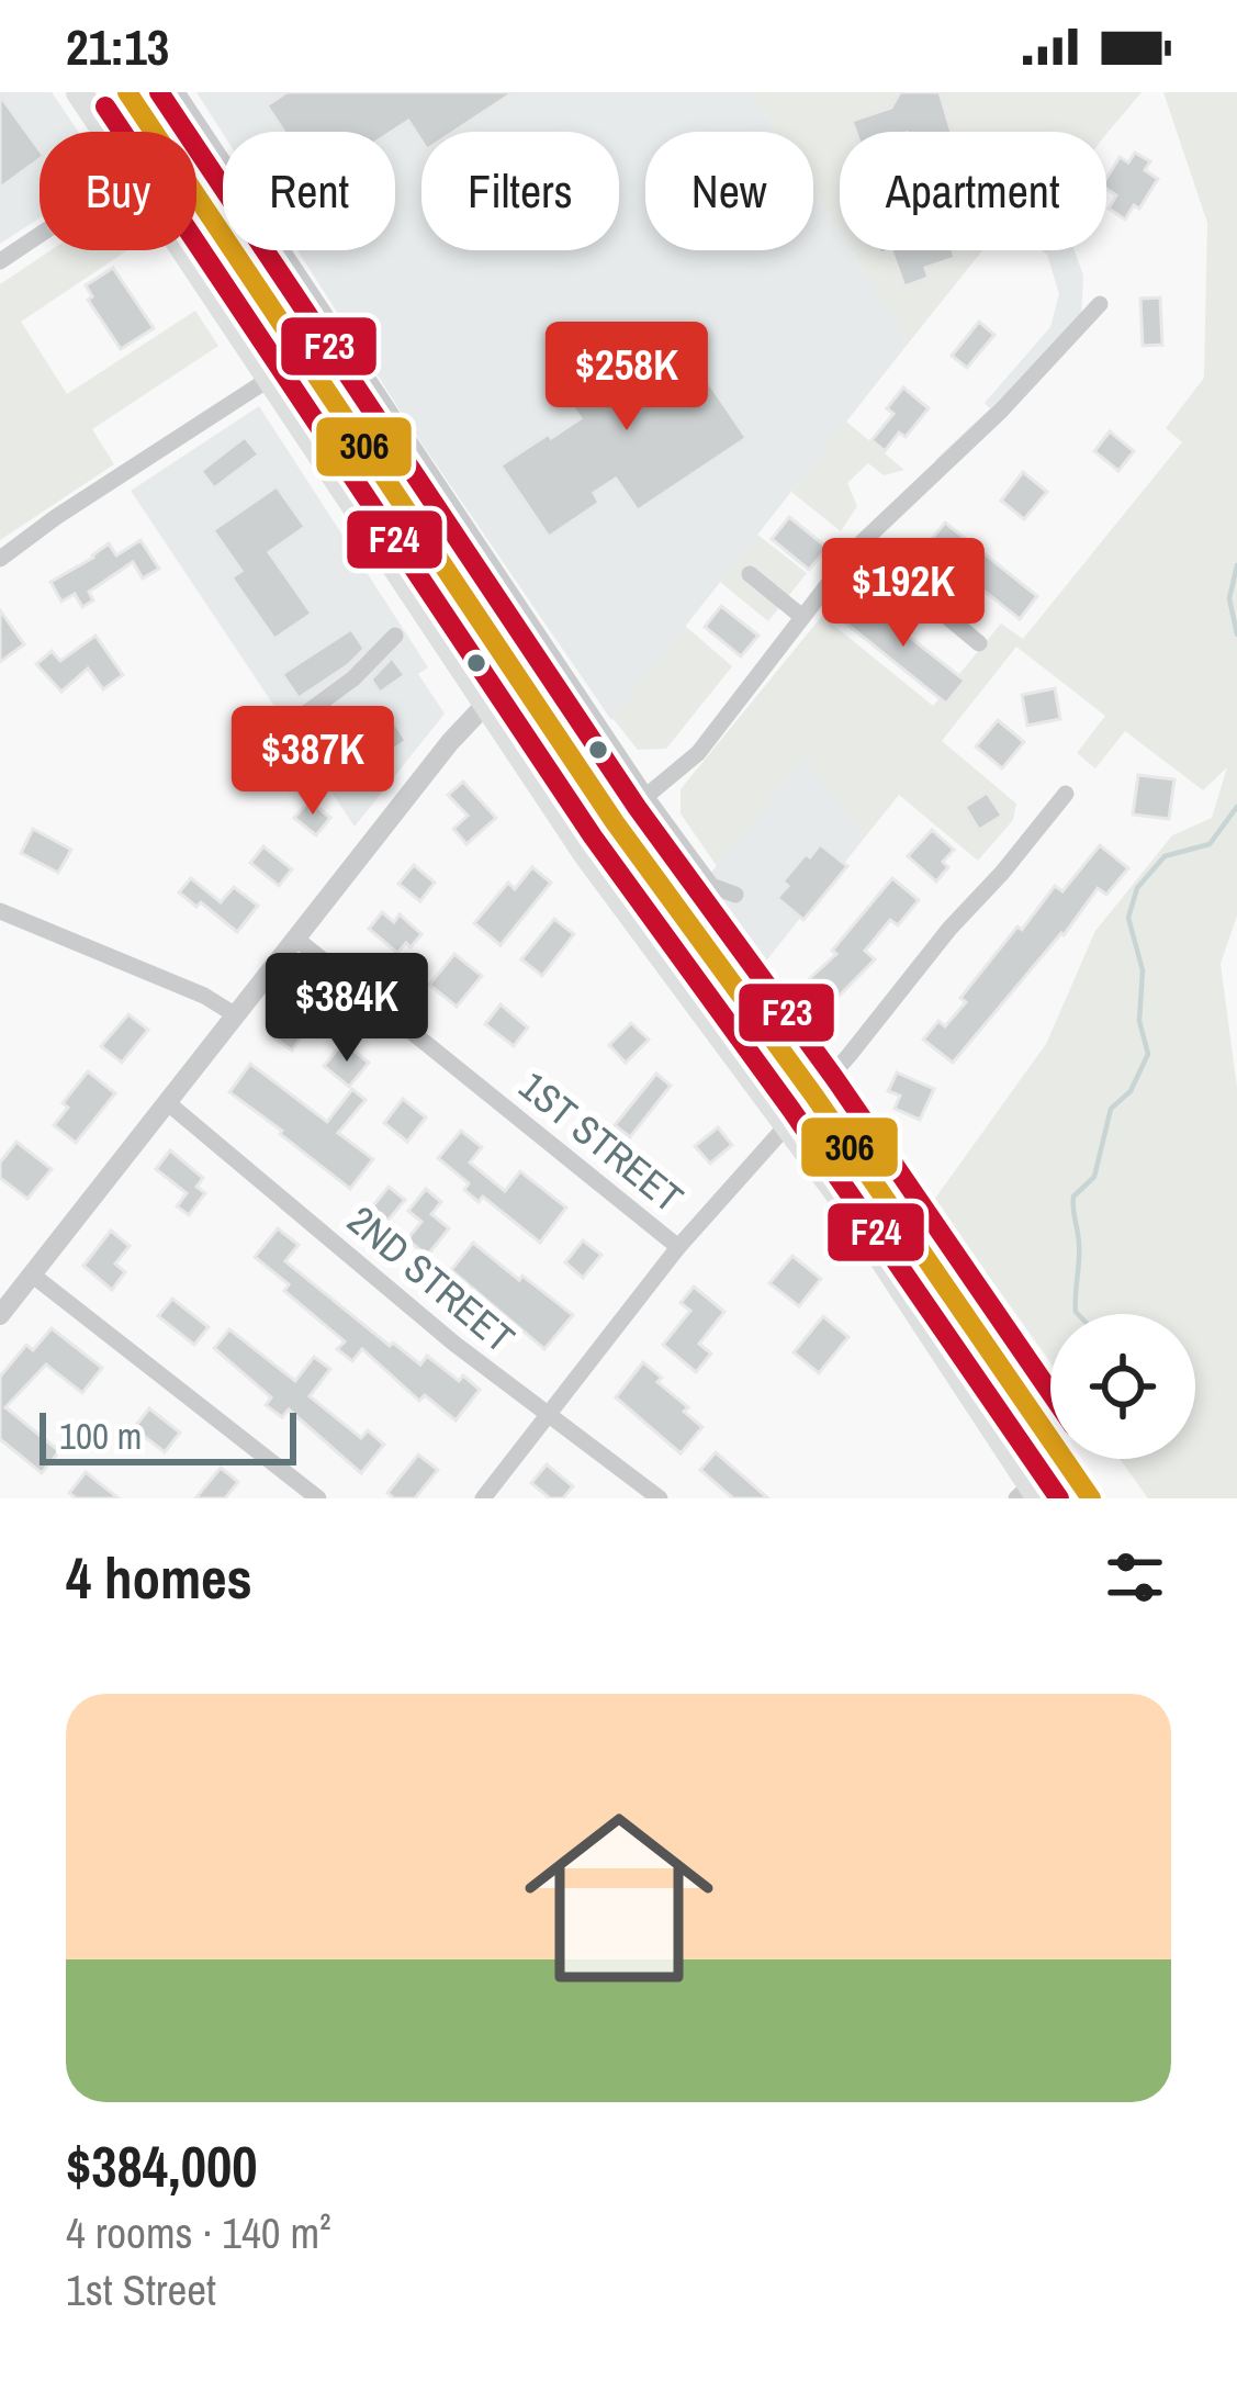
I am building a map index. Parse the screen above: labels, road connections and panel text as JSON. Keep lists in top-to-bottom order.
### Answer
{
  "streets": {
    "street": ["1ST STREET", "2ND STREET"]
  },
  "lines": ["transit line 306", "transit line F23", "transit line F24"],
  "scale_bar": "100 m",
  "page": {
    "status": "21:13",
    "chip": [
      "Buy",
      "Rent",
      "Filters",
      "New",
      "Apartment"
    ],
    "price": [
      "$258K",
      "$192K",
      "$387K",
      "$384K"
    ],
    "scale": "100 m",
    "heading": "4 homes",
    "list": [
      {
        "name": "$384,000",
        "note": "4 rooms · 140 m² · 1st Street"
      }
    ]
  }
}
